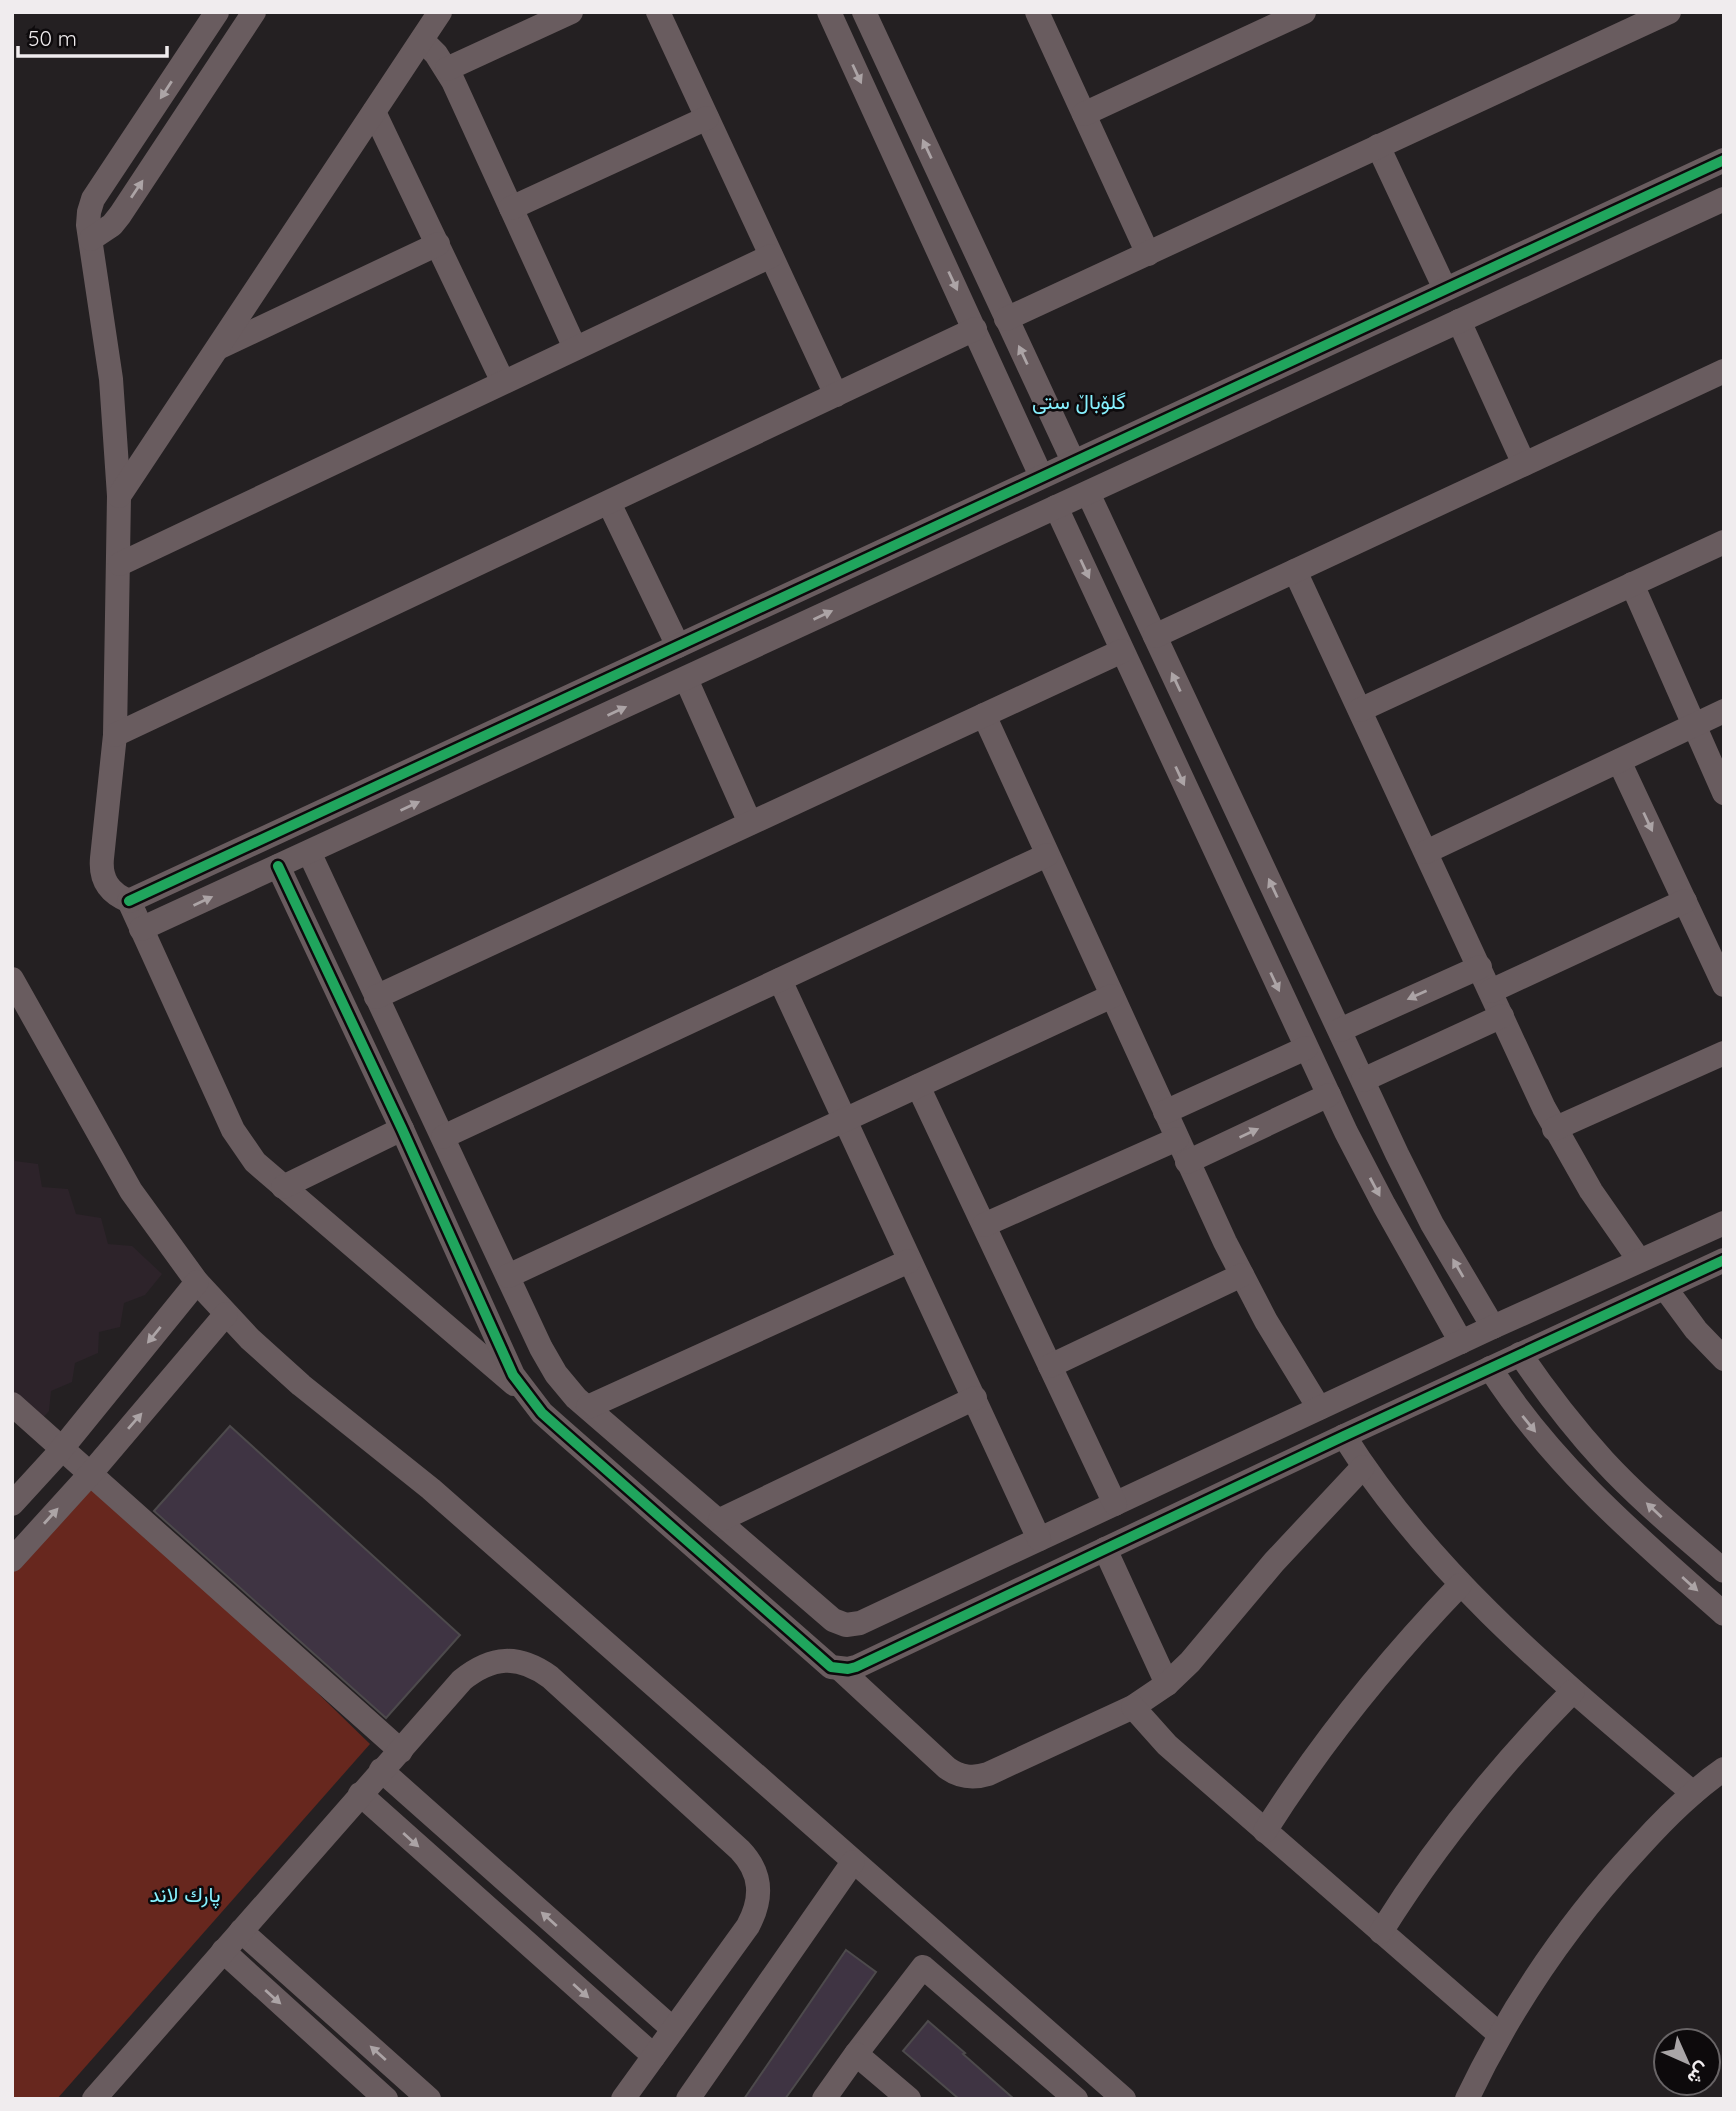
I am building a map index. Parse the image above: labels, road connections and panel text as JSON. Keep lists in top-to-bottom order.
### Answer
{
  "districts": ["گلۆباڵ ستی", "پارك لاند"],
  "scale_bar": "50 m",
  "north": "bottom right"
}
